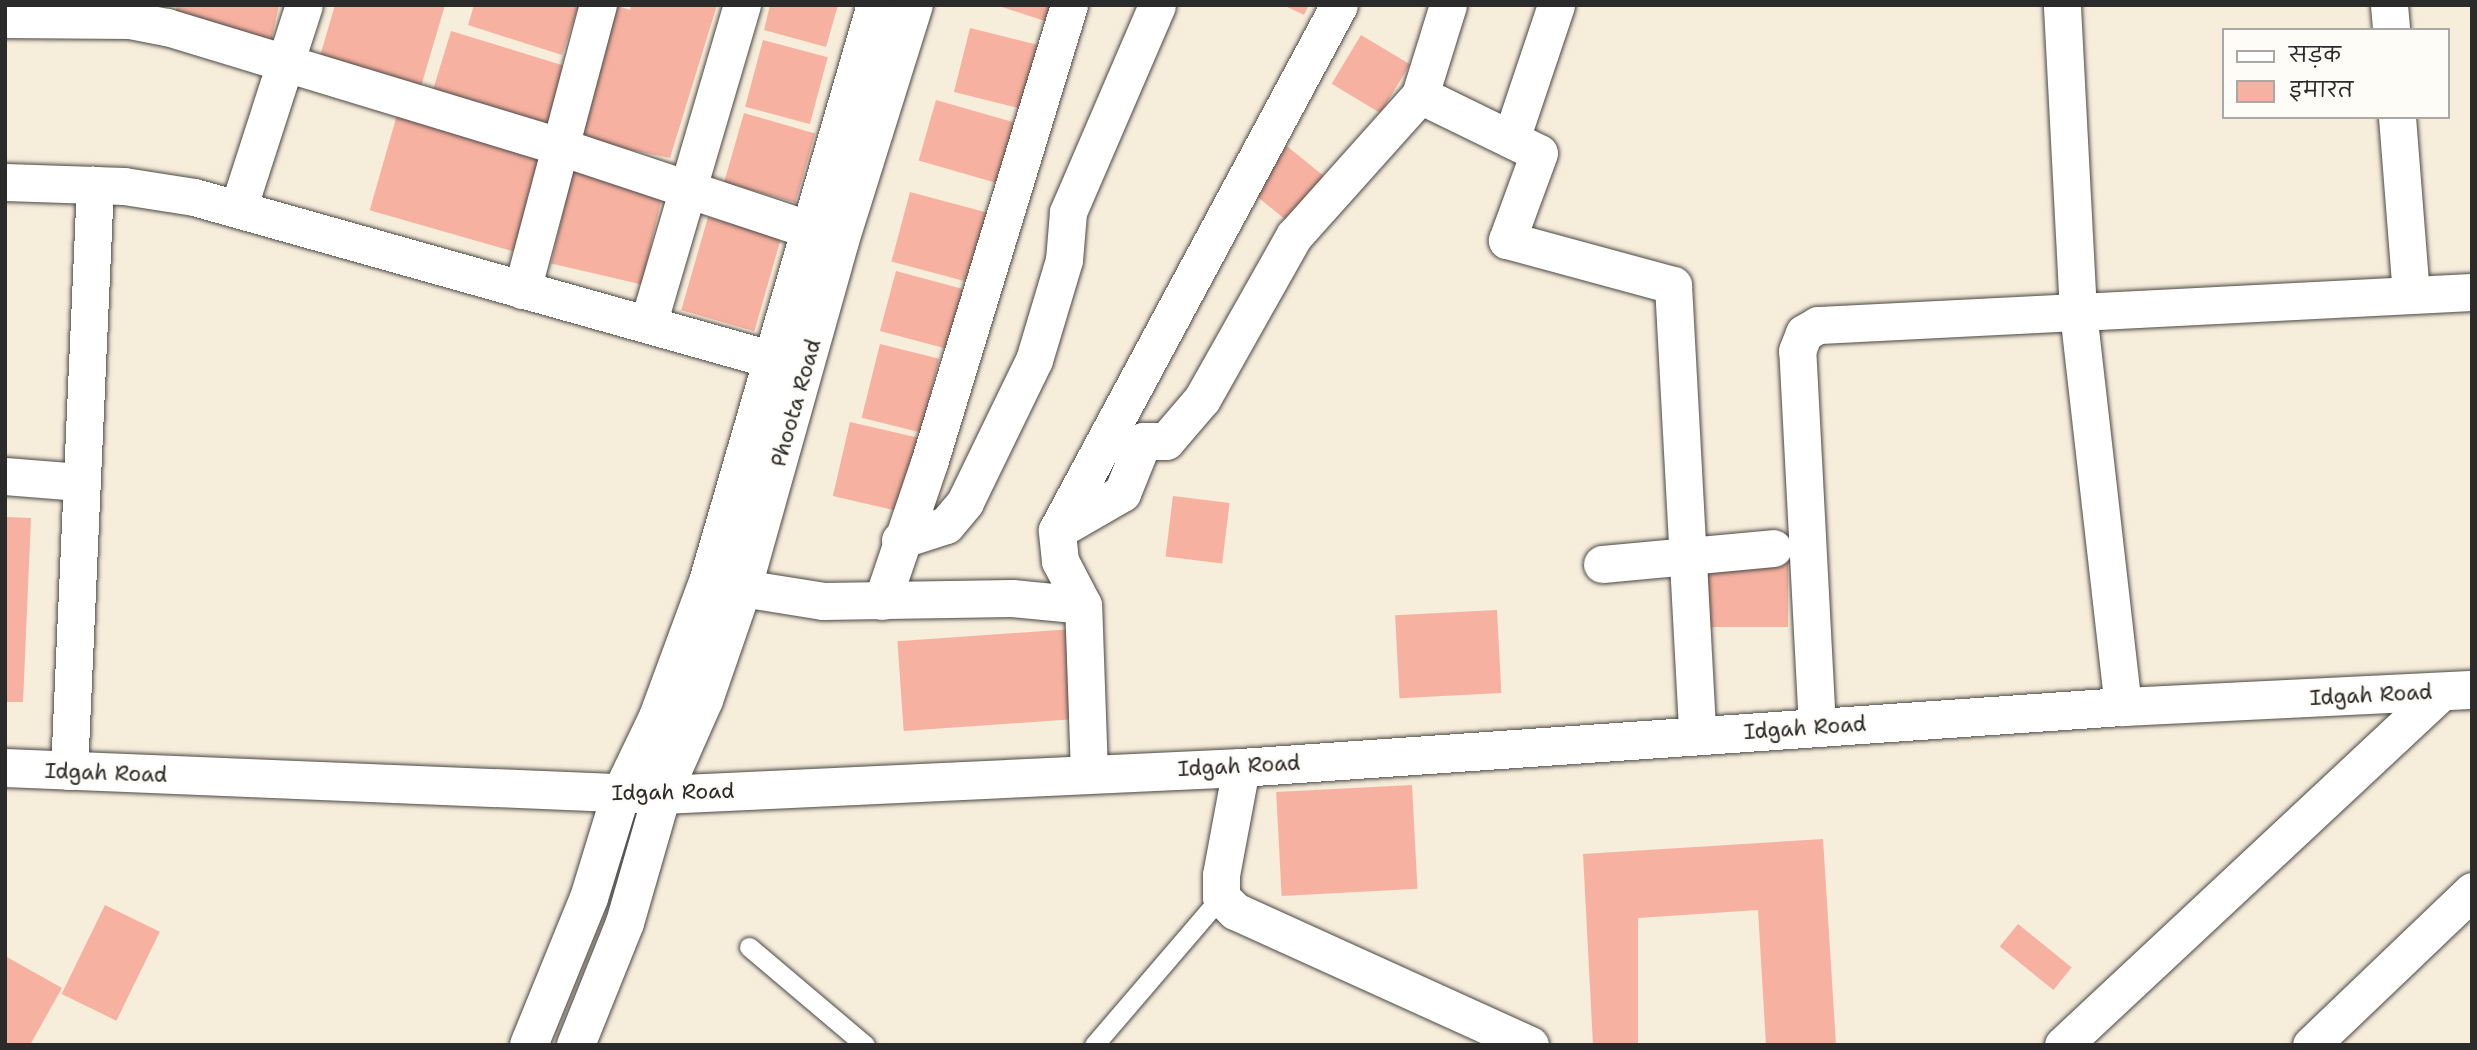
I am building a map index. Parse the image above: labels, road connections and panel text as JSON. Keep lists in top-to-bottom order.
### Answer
{
  "streets": {
    "street": ["Phoota Road", "Idgah Road"]
  },
  "crossings": [
    ["Phoota Road", "Idgah Road"]
  ],
  "legend": ["सड़क", "इमारत"]
}
